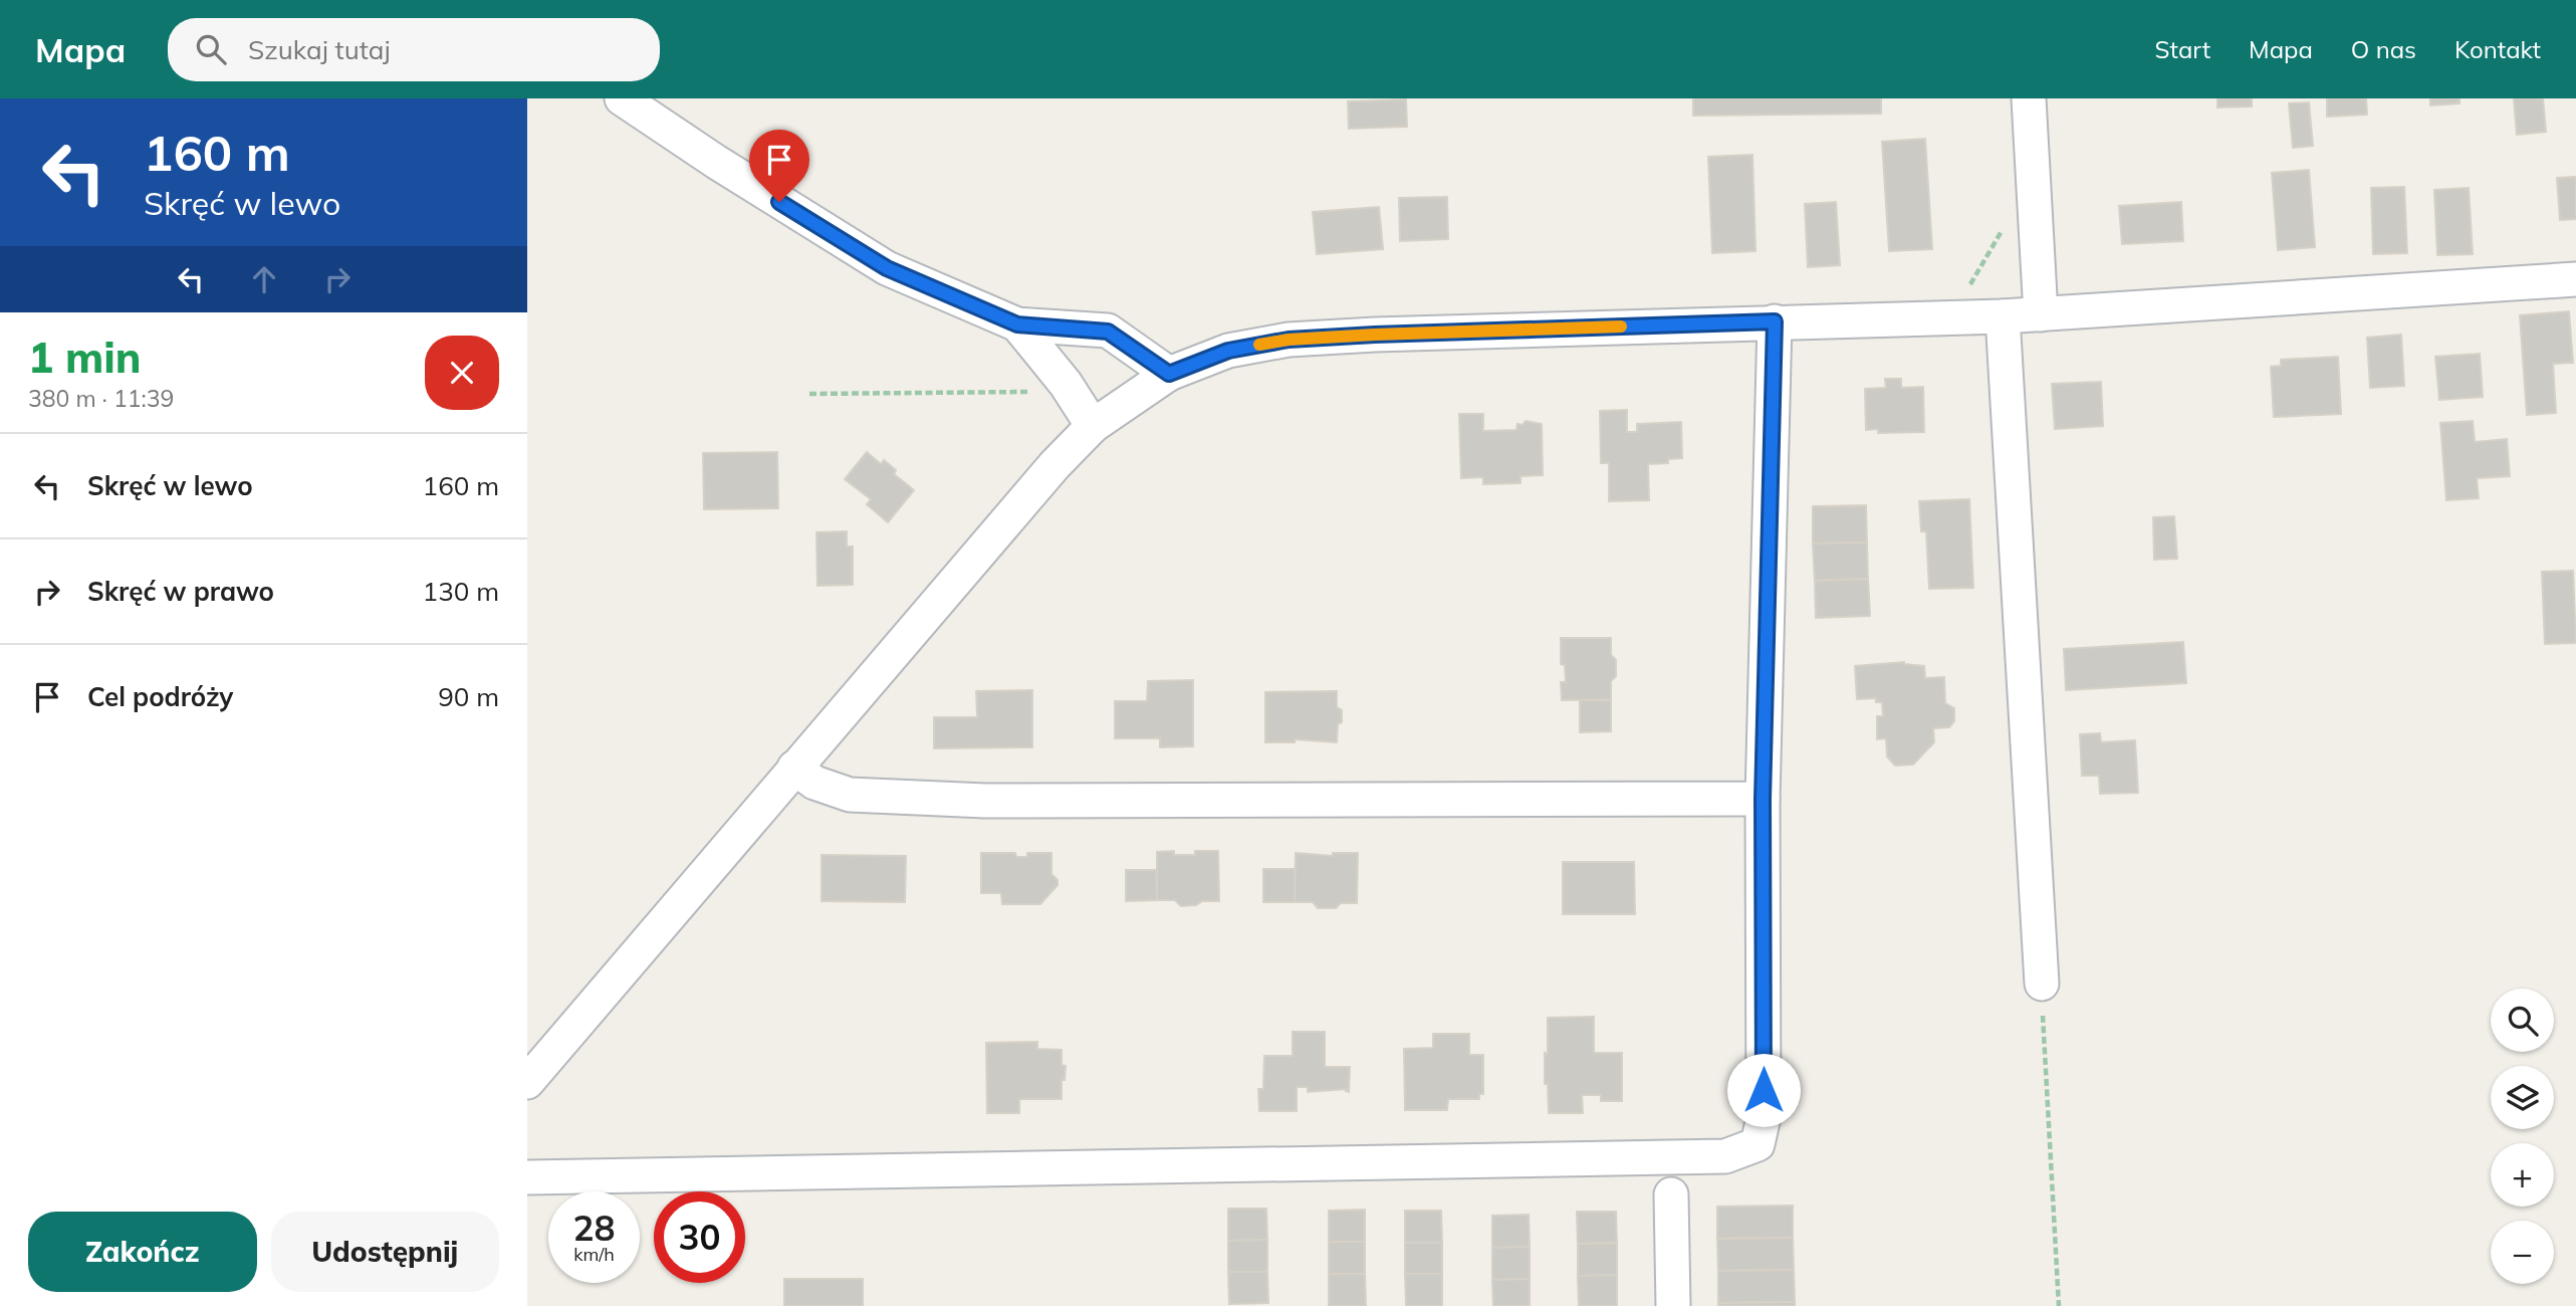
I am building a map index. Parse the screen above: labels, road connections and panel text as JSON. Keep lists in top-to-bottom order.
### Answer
{
  "page": {
    "header": "Mapa",
    "search": "Szukaj tutaj",
    "nav": [
      "Start",
      "Mapa",
      "O nas",
      "Kontakt"
    ],
    "turn": ["160 m", "Skręć w lewo"],
    "heading": ["1 min", "380 m · 11:39"],
    "list": [
      {
        "name": "Skręć w lewo",
        "value": "160 m"
      },
      {
        "name": "Skręć w prawo",
        "value": "130 m"
      },
      {
        "name": "Cel podróży",
        "value": "90 m"
      }
    ],
    "map_buttons": ["+", "−"],
    "speed": "28 km/h",
    "limit": "30",
    "buttons": ["Zakończ", "Udostępnij"]
  }
}
